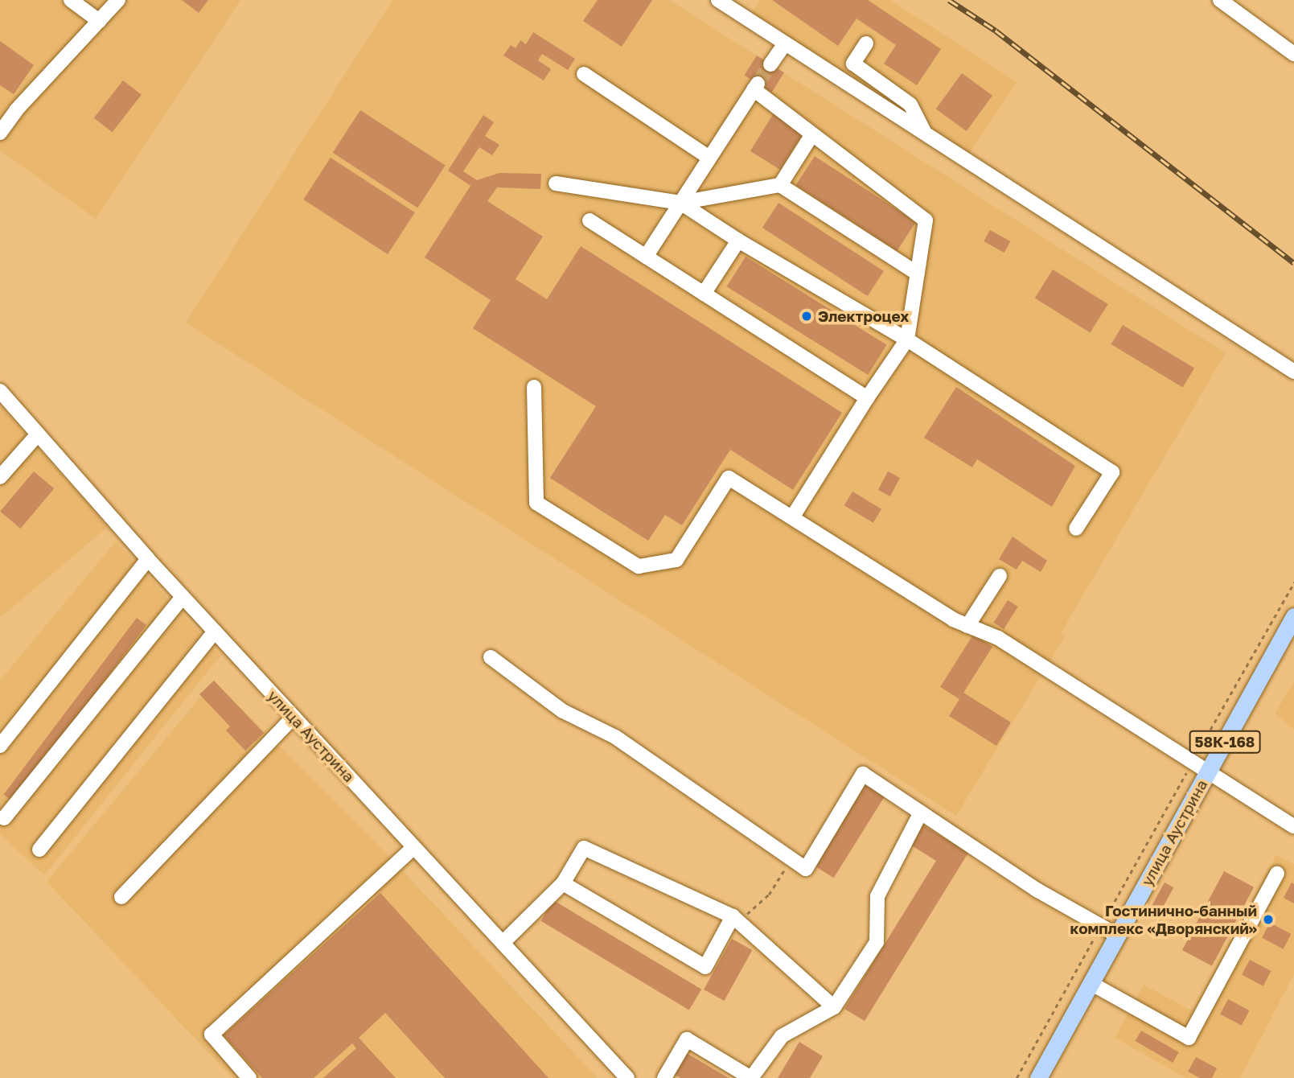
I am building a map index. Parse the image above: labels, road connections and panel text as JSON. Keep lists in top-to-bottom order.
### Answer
{
  "streets": {
    "main road": ["улица Аустрина", "58К-168"]
  },
  "places": ["Электроцех", "Гостинично-банный комплекс «Дворянский»"]
}
